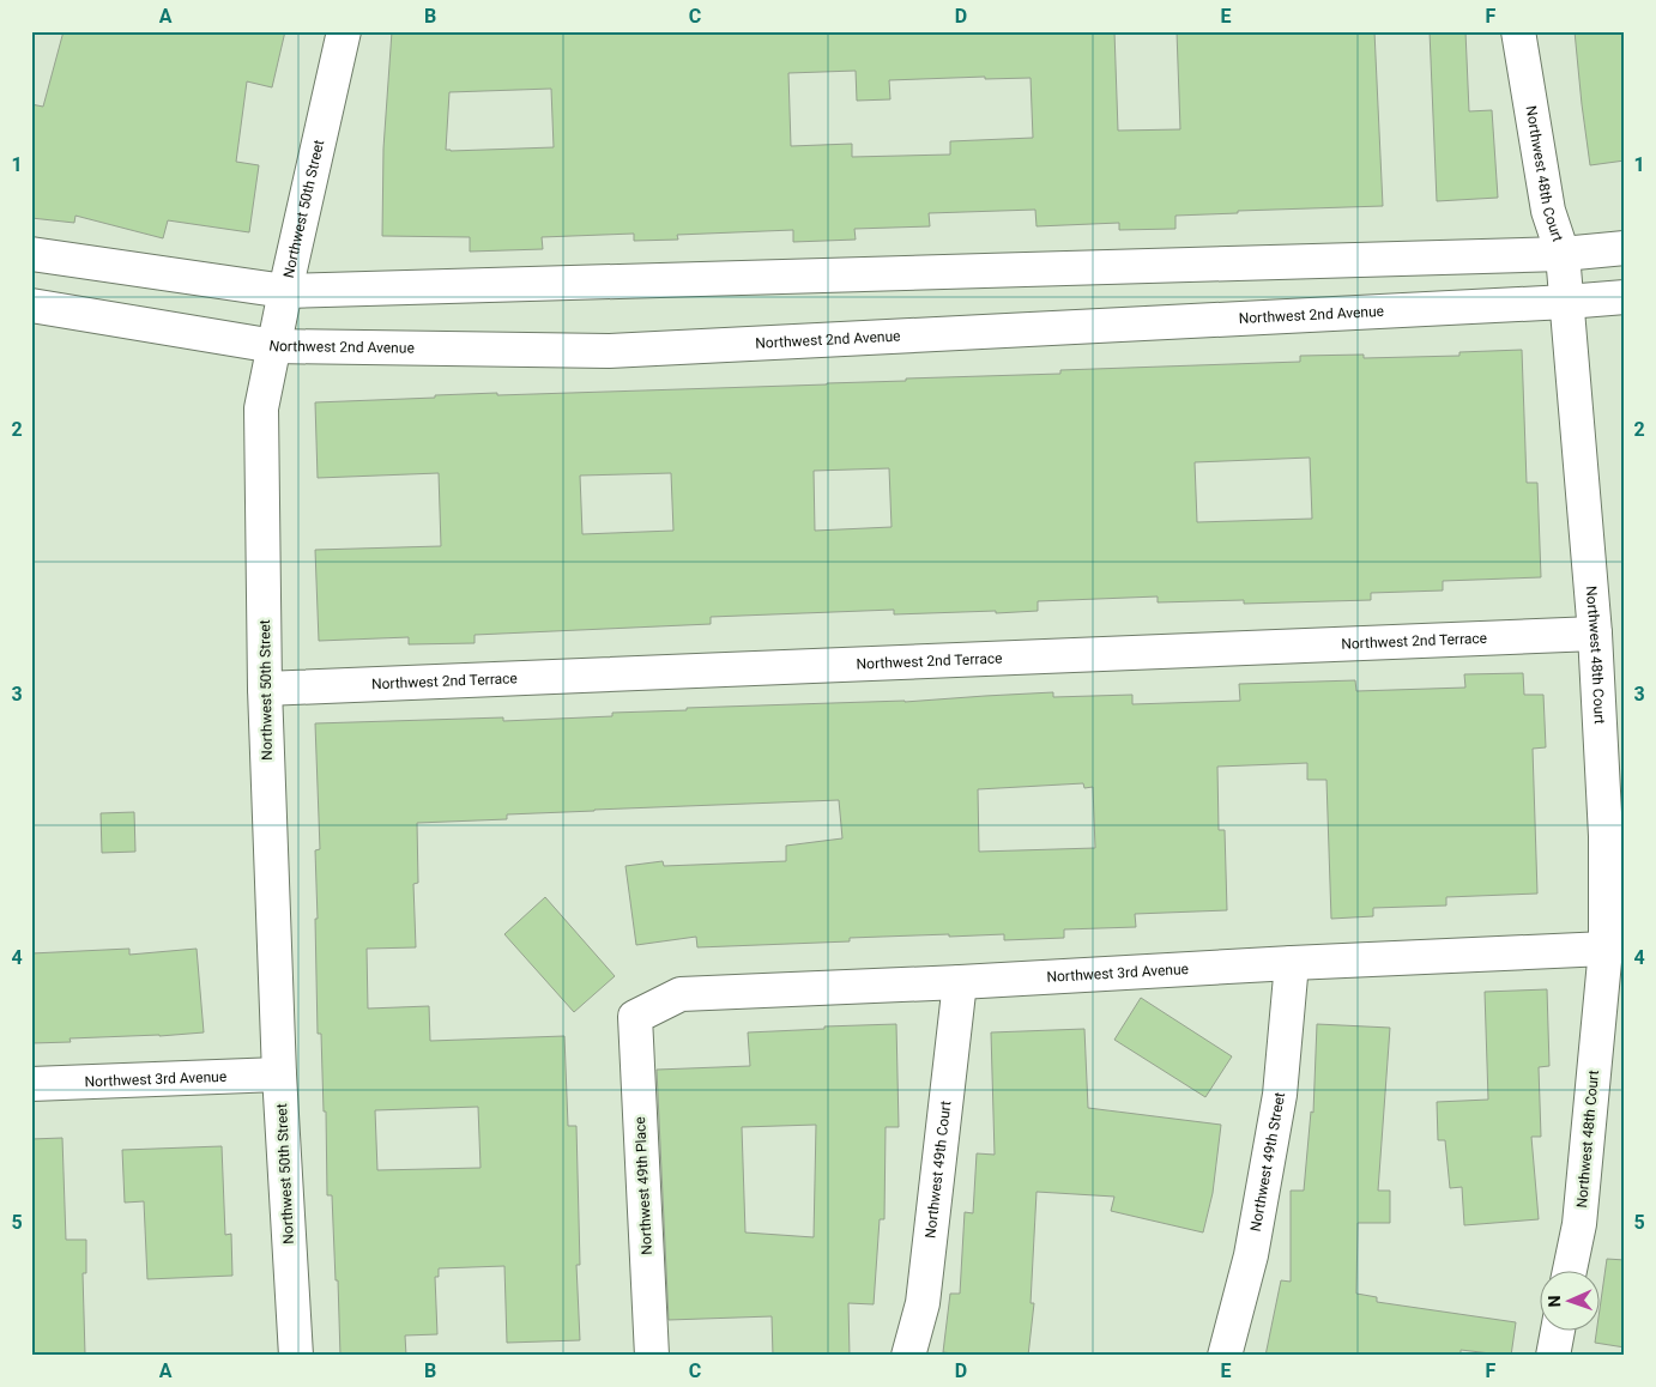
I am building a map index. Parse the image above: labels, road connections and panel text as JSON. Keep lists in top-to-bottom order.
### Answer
{
  "streets": {
    "street": [
      "Northwest 48th Court",
      "Northwest 50th Street",
      "Northwest 2nd Avenue",
      "Northwest 2nd Terrace",
      "Northwest 3rd Avenue",
      "Northwest 49th Street",
      "Northwest 49th Court",
      "Northwest 49th Place"
    ]
  },
  "crossings": [
    ["Northwest 48th Court", "Northwest 2nd Avenue"],
    ["Northwest 48th Court", "Northwest 2nd Terrace"],
    ["Northwest 48th Court", "Northwest 3rd Avenue"],
    ["Northwest 50th Street", "Northwest 2nd Avenue"],
    ["Northwest 50th Street", "Northwest 2nd Terrace"],
    ["Northwest 50th Street", "Northwest 3rd Avenue"],
    ["Northwest 3rd Avenue", "Northwest 49th Street"],
    ["Northwest 3rd Avenue", "Northwest 49th Court"],
    ["Northwest 3rd Avenue", "Northwest 49th Place"]
  ],
  "north": "left",
  "grid": {
    "columns": [
      "A",
      "B",
      "C",
      "D",
      "E",
      "F"
    ],
    "rows": [
      "1",
      "2",
      "3",
      "4",
      "5"
    ]
  }
}
